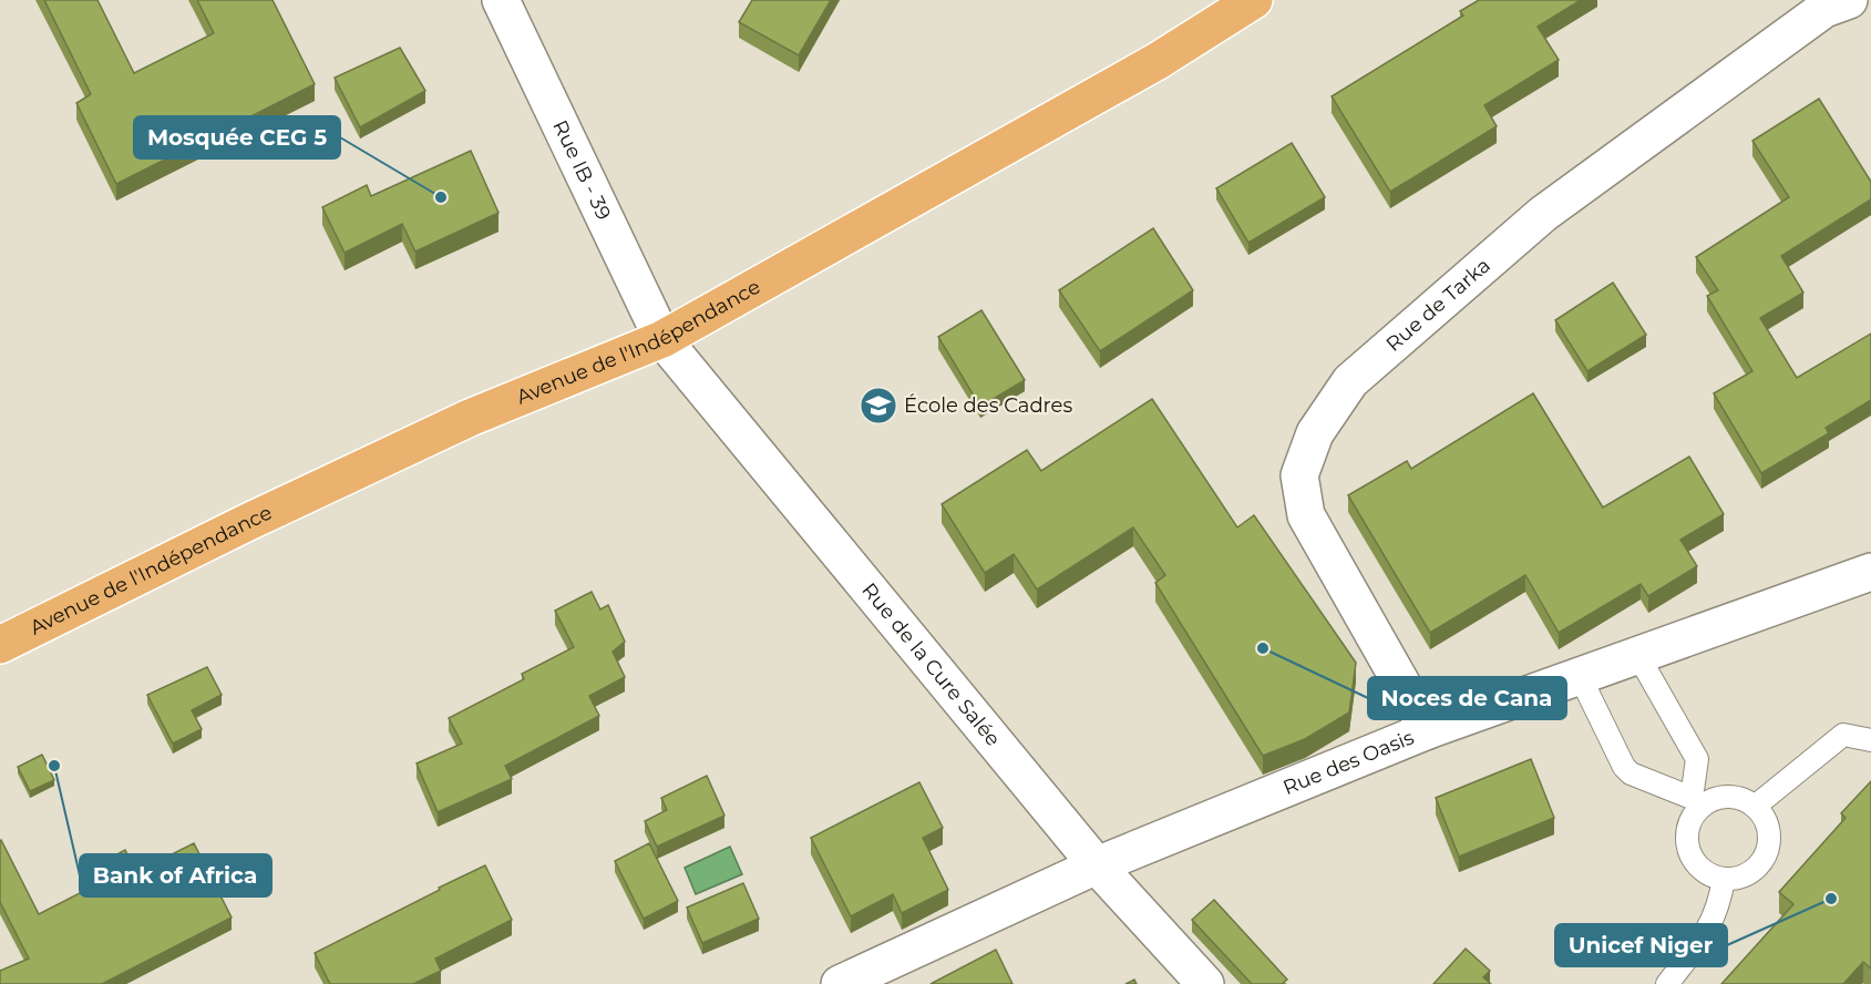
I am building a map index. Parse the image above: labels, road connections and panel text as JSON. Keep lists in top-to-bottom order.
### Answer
{
  "streets": {
    "highway": ["Avenue de l'Indépendance"],
    "street": [
      "Rue IB - 39",
      "Rue de Tarka",
      "Rue de la Cure Salée",
      "Rue des Oasis"
    ]
  },
  "crossings": [
    ["Rue IB - 39", "Avenue de l'Indépendance"],
    ["Rue IB - 39", "Rue de la Cure Salée"],
    ["Rue de Tarka", "Rue des Oasis"],
    ["Avenue de l'Indépendance", "Rue de la Cure Salée"],
    ["Rue de la Cure Salée", "Rue des Oasis"]
  ],
  "places": {
    "other": [
      "Mosquée CEG 5",
      "Noces de Cana",
      "Bank of Africa",
      "Unicef Niger"
    ],
    "school or university": ["École des Cadres"]
  }
}
